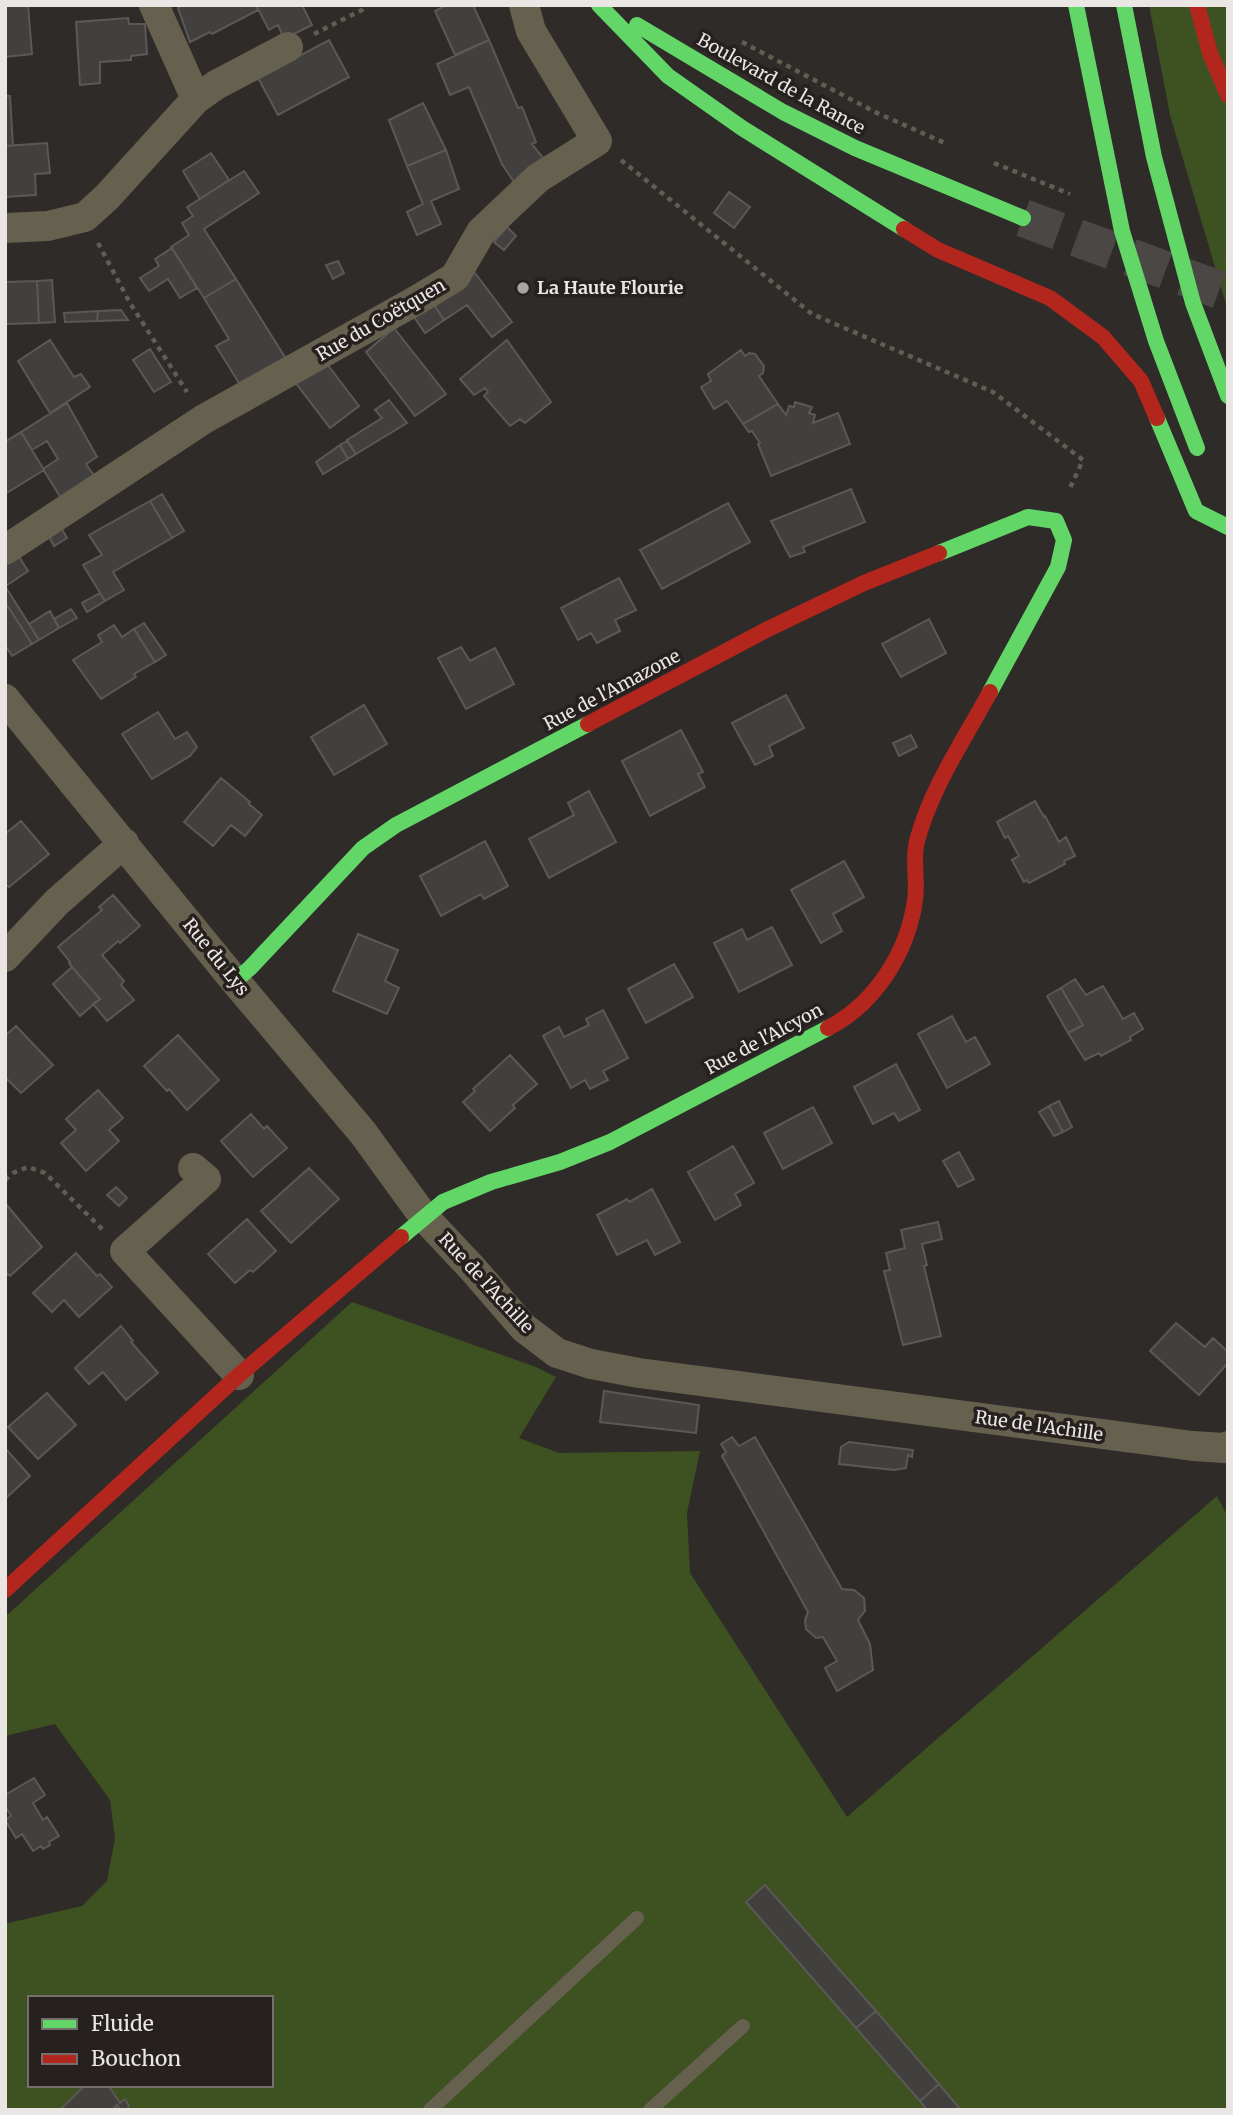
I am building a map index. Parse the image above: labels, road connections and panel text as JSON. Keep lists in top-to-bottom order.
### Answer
{
  "streets": {
    "street": [
      "Boulevard de la Rance",
      "Rue du Coëtquen",
      "Rue de l'Amazone",
      "Rue du Lys",
      "Rue de l'Alcyon",
      "Rue de l'Achille"
    ]
  },
  "crossings": [
    ["Rue de l'Amazone", "Rue du Lys"],
    ["Rue de l'Amazone", "Rue de l'Alcyon"],
    ["Rue du Lys", "Rue de l'Alcyon"],
    ["Rue du Lys", "Rue de l'Achille"],
    ["Rue de l'Alcyon", "Rue de l'Achille"]
  ],
  "places": ["La Haute Flourie"],
  "legend": ["Fluide", "Bouchon"]
}
